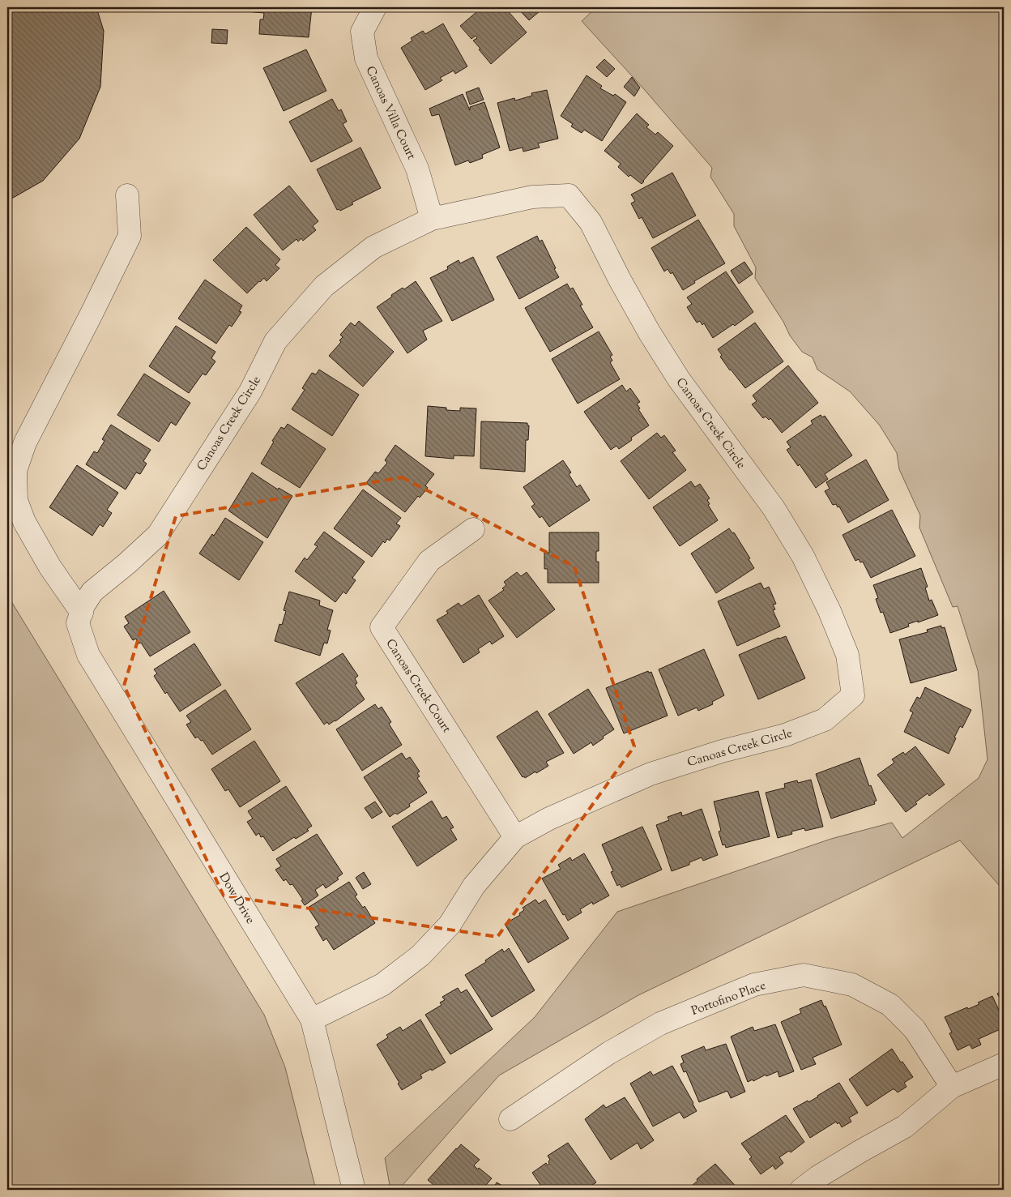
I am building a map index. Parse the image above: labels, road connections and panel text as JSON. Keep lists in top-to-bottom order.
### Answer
{
  "streets": {
    "street": [
      "Canoas Villa Court",
      "Canoas Creek Circle",
      "Canoas Creek Court",
      "Dow Drive",
      "Portofino Place"
    ]
  },
  "crossings": [
    ["Canoas Villa Court", "Canoas Creek Circle"],
    ["Canoas Creek Circle", "Canoas Creek Court"],
    ["Canoas Creek Circle", "Dow Drive"]
  ]
}
